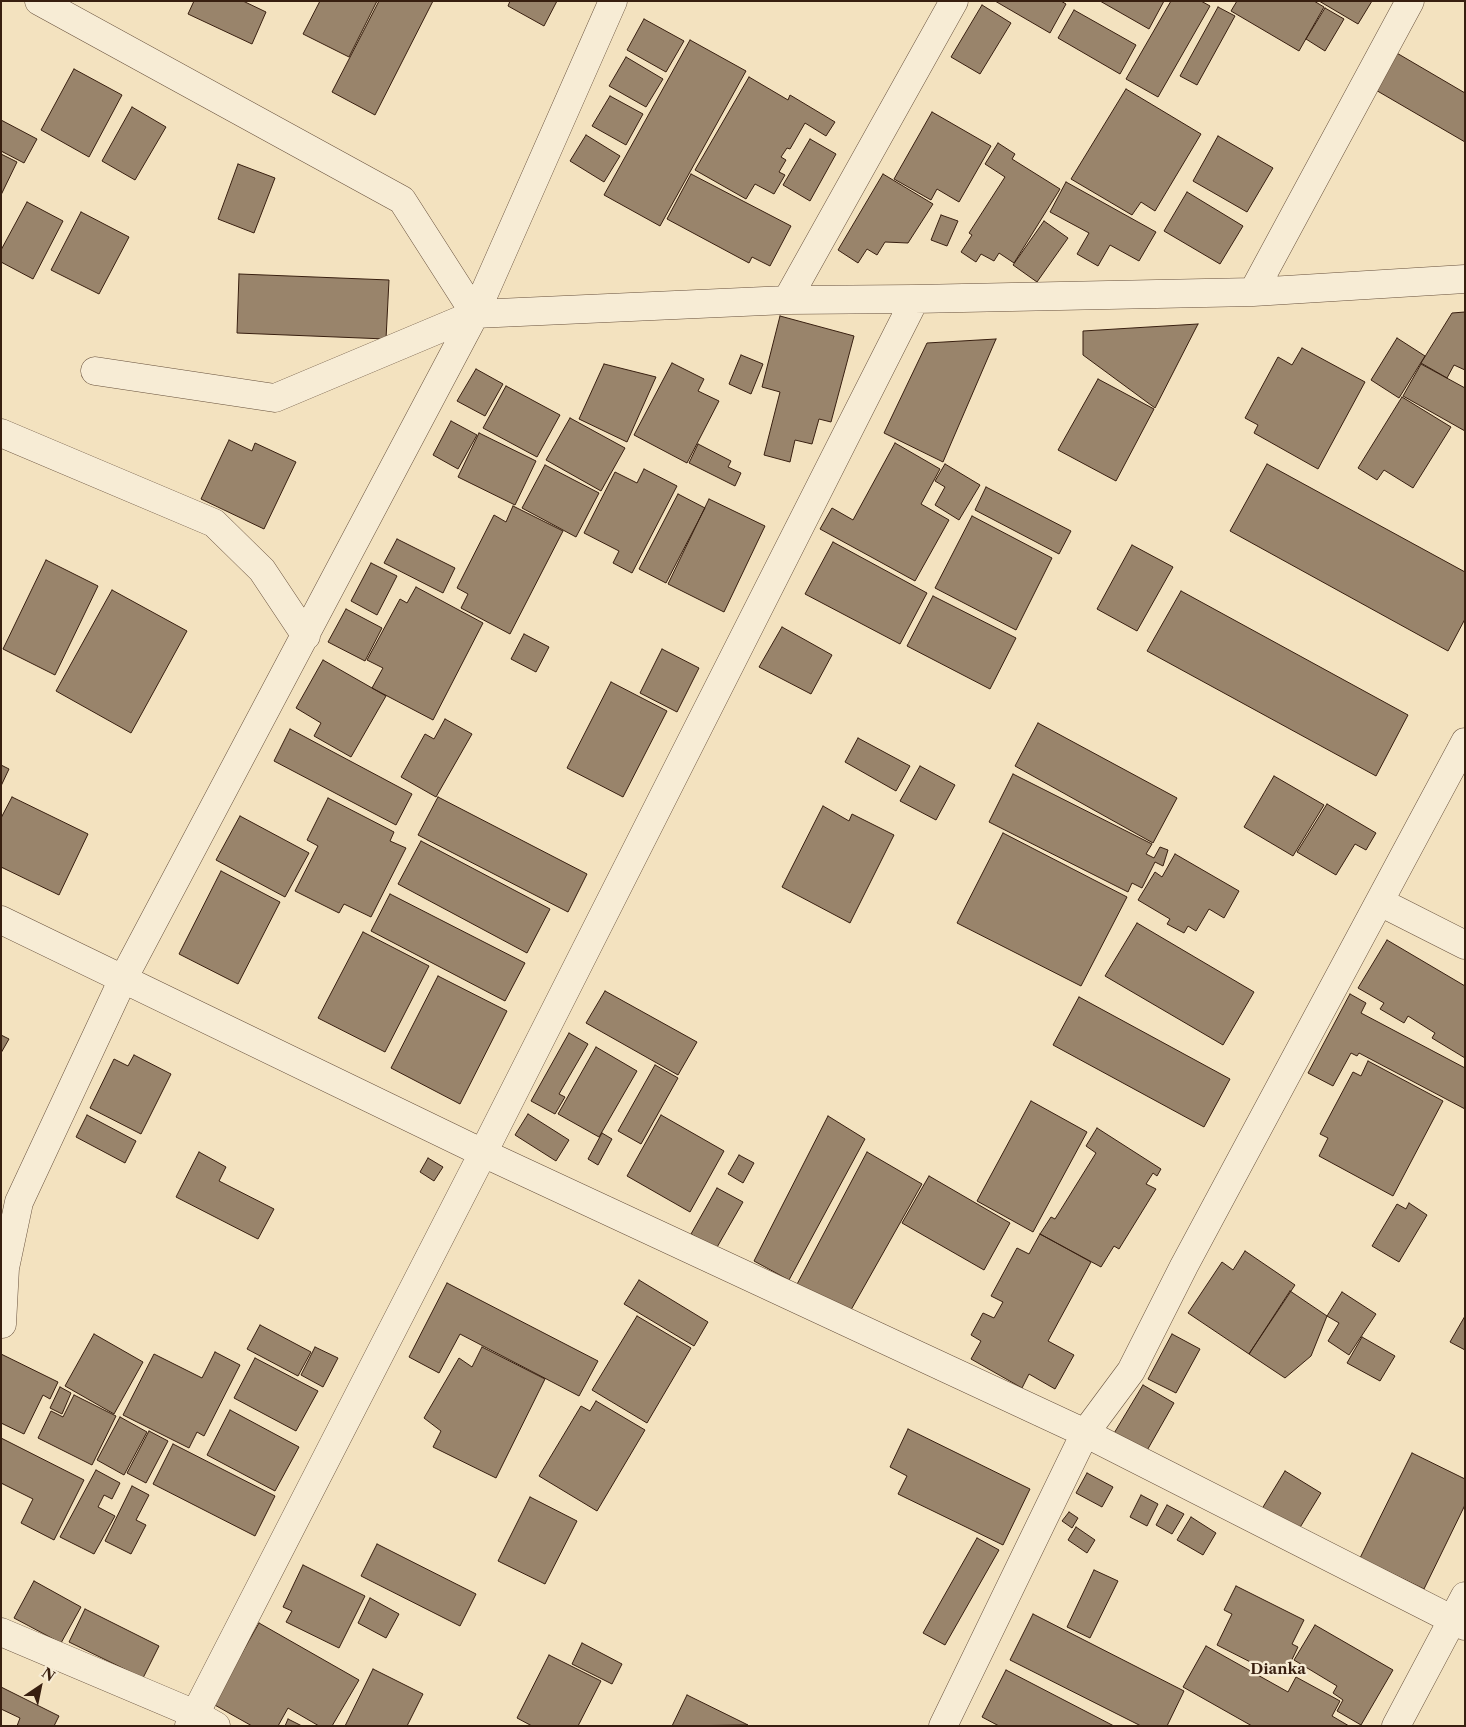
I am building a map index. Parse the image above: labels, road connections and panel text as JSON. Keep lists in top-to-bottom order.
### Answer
{
  "districts": ["Dianka"],
  "north": "top right"
}
